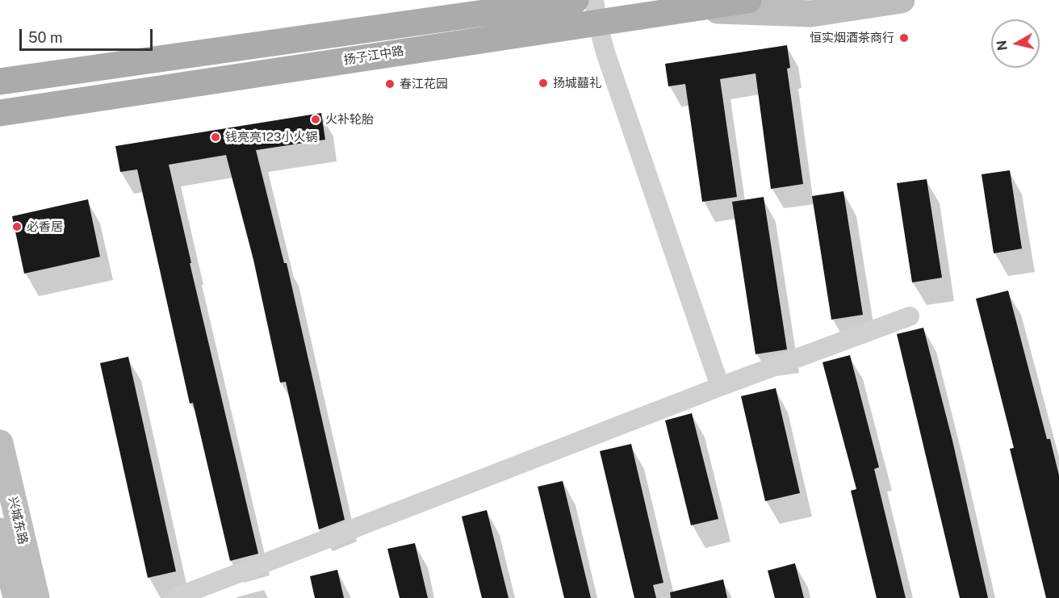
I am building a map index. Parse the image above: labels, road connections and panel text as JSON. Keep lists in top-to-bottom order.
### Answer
{
  "streets": {
    "main road": ["扬子江中路"],
    "street": ["兴城东路"]
  },
  "places": [
    "恒实烟酒茶商行",
    "扬城囍礼",
    "春江花园",
    "火补轮胎",
    "钱亮亮123小火锅",
    "必香居"
  ],
  "scale_bar": "50 m",
  "north": "left"
}
